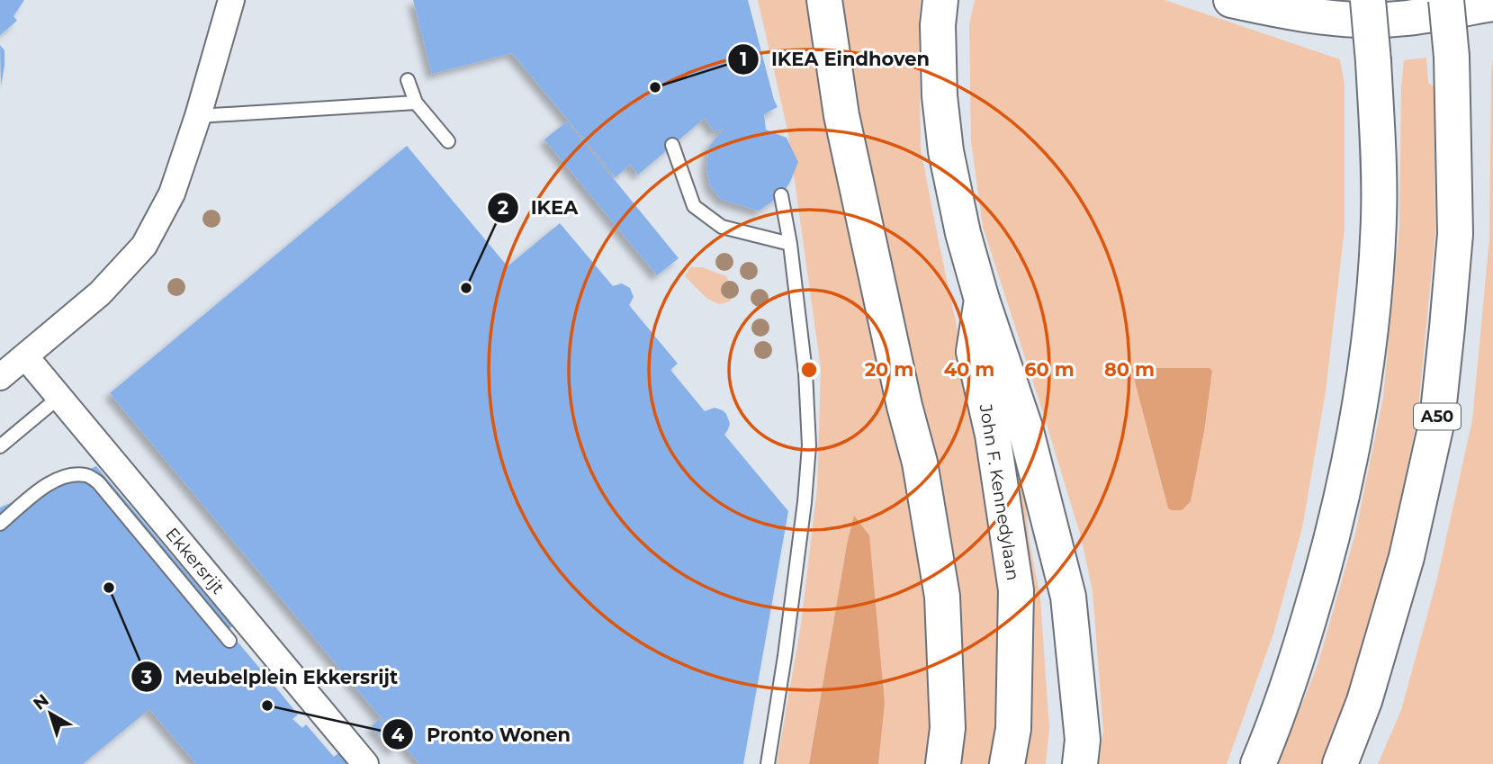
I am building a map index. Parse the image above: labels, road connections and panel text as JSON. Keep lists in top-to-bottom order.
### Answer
{
  "streets": {
    "highway": ["A50", "John F. Kennedylaan"],
    "street": ["Ekkersrijt"]
  },
  "places": [
    "IKEA Eindhoven",
    "IKEA",
    "Meubelplein Ekkersrijt",
    "Pronto Wonen"
  ],
  "north": "top left",
  "rings": [
    "20 m",
    "40 m",
    "60 m",
    "80 m"
  ]
}
